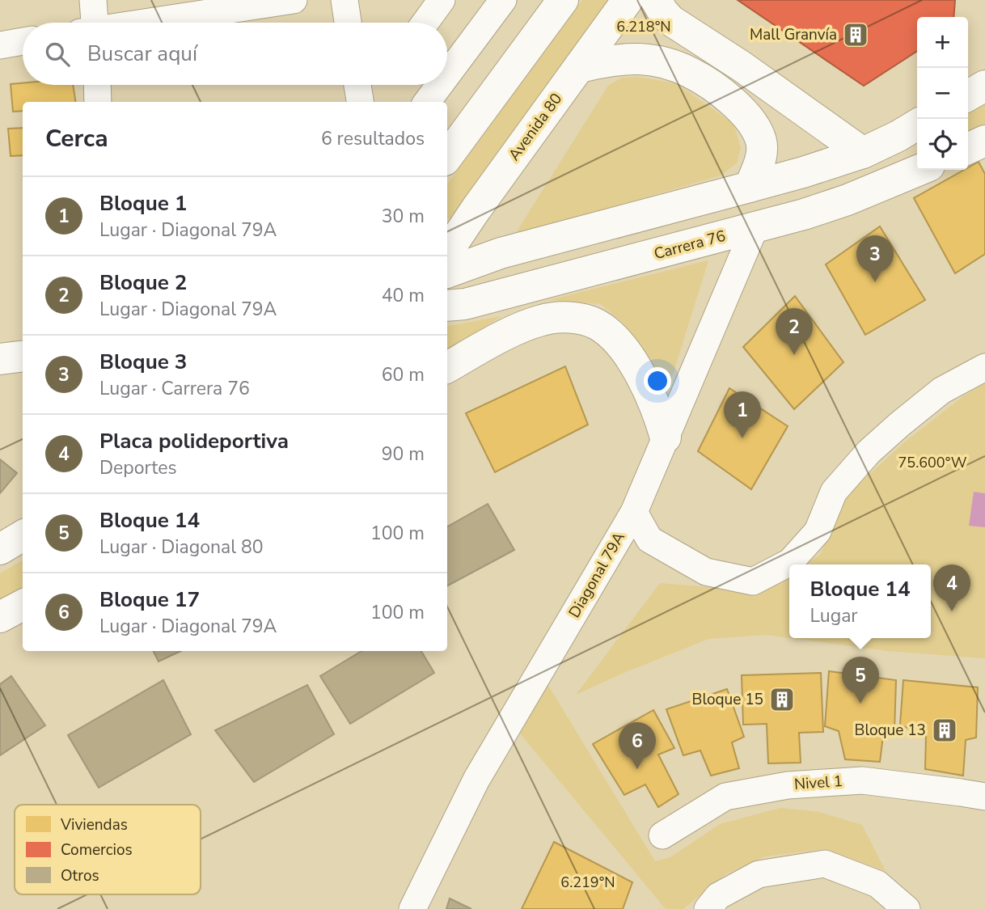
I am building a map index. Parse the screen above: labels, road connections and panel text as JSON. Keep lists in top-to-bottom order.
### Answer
{
  "streets": {
    "main road": ["Avenida 80", "Carrera 76"],
    "street": ["Diagonal 79A", "Nivel 1"]
  },
  "crossings": [
    ["Carrera 76", "Diagonal 79A"]
  ],
  "places": {
    "building": ["Mall Granvía", "Bloque 15", "Bloque 13"]
  },
  "legend": ["Viviendas", "Comercios", "Otros"],
  "page": {
    "map_buttons": ["+", "−"],
    "search": "Buscar aquí",
    "heading": ["Cerca", "6 resultados"],
    "list": [
      {
        "mark": "1",
        "name": "Bloque 1",
        "note": "Lugar · Diagonal 79A",
        "value": "30 m"
      },
      {
        "mark": "2",
        "name": "Bloque 2",
        "note": "Lugar · Diagonal 79A",
        "value": "40 m"
      },
      {
        "mark": "3",
        "name": "Bloque 3",
        "note": "Lugar · Carrera 76",
        "value": "60 m"
      },
      {
        "mark": "4",
        "name": "Placa polideportiva",
        "note": "Deportes",
        "value": "90 m"
      },
      {
        "mark": "5",
        "name": "Bloque 14",
        "note": "Lugar · Diagonal 80",
        "value": "100 m"
      },
      {
        "mark": "6",
        "name": "Bloque 17",
        "note": "Lugar · Diagonal 79A",
        "value": "100 m"
      }
    ],
    "pins": [
      "3",
      "2",
      "1",
      "4",
      "5",
      "6"
    ],
    "popup": ["Bloque 14", "Lugar"]
  },
  "coordinates": ["6.218°N", "75.600°W", "6.219°N"]
}
